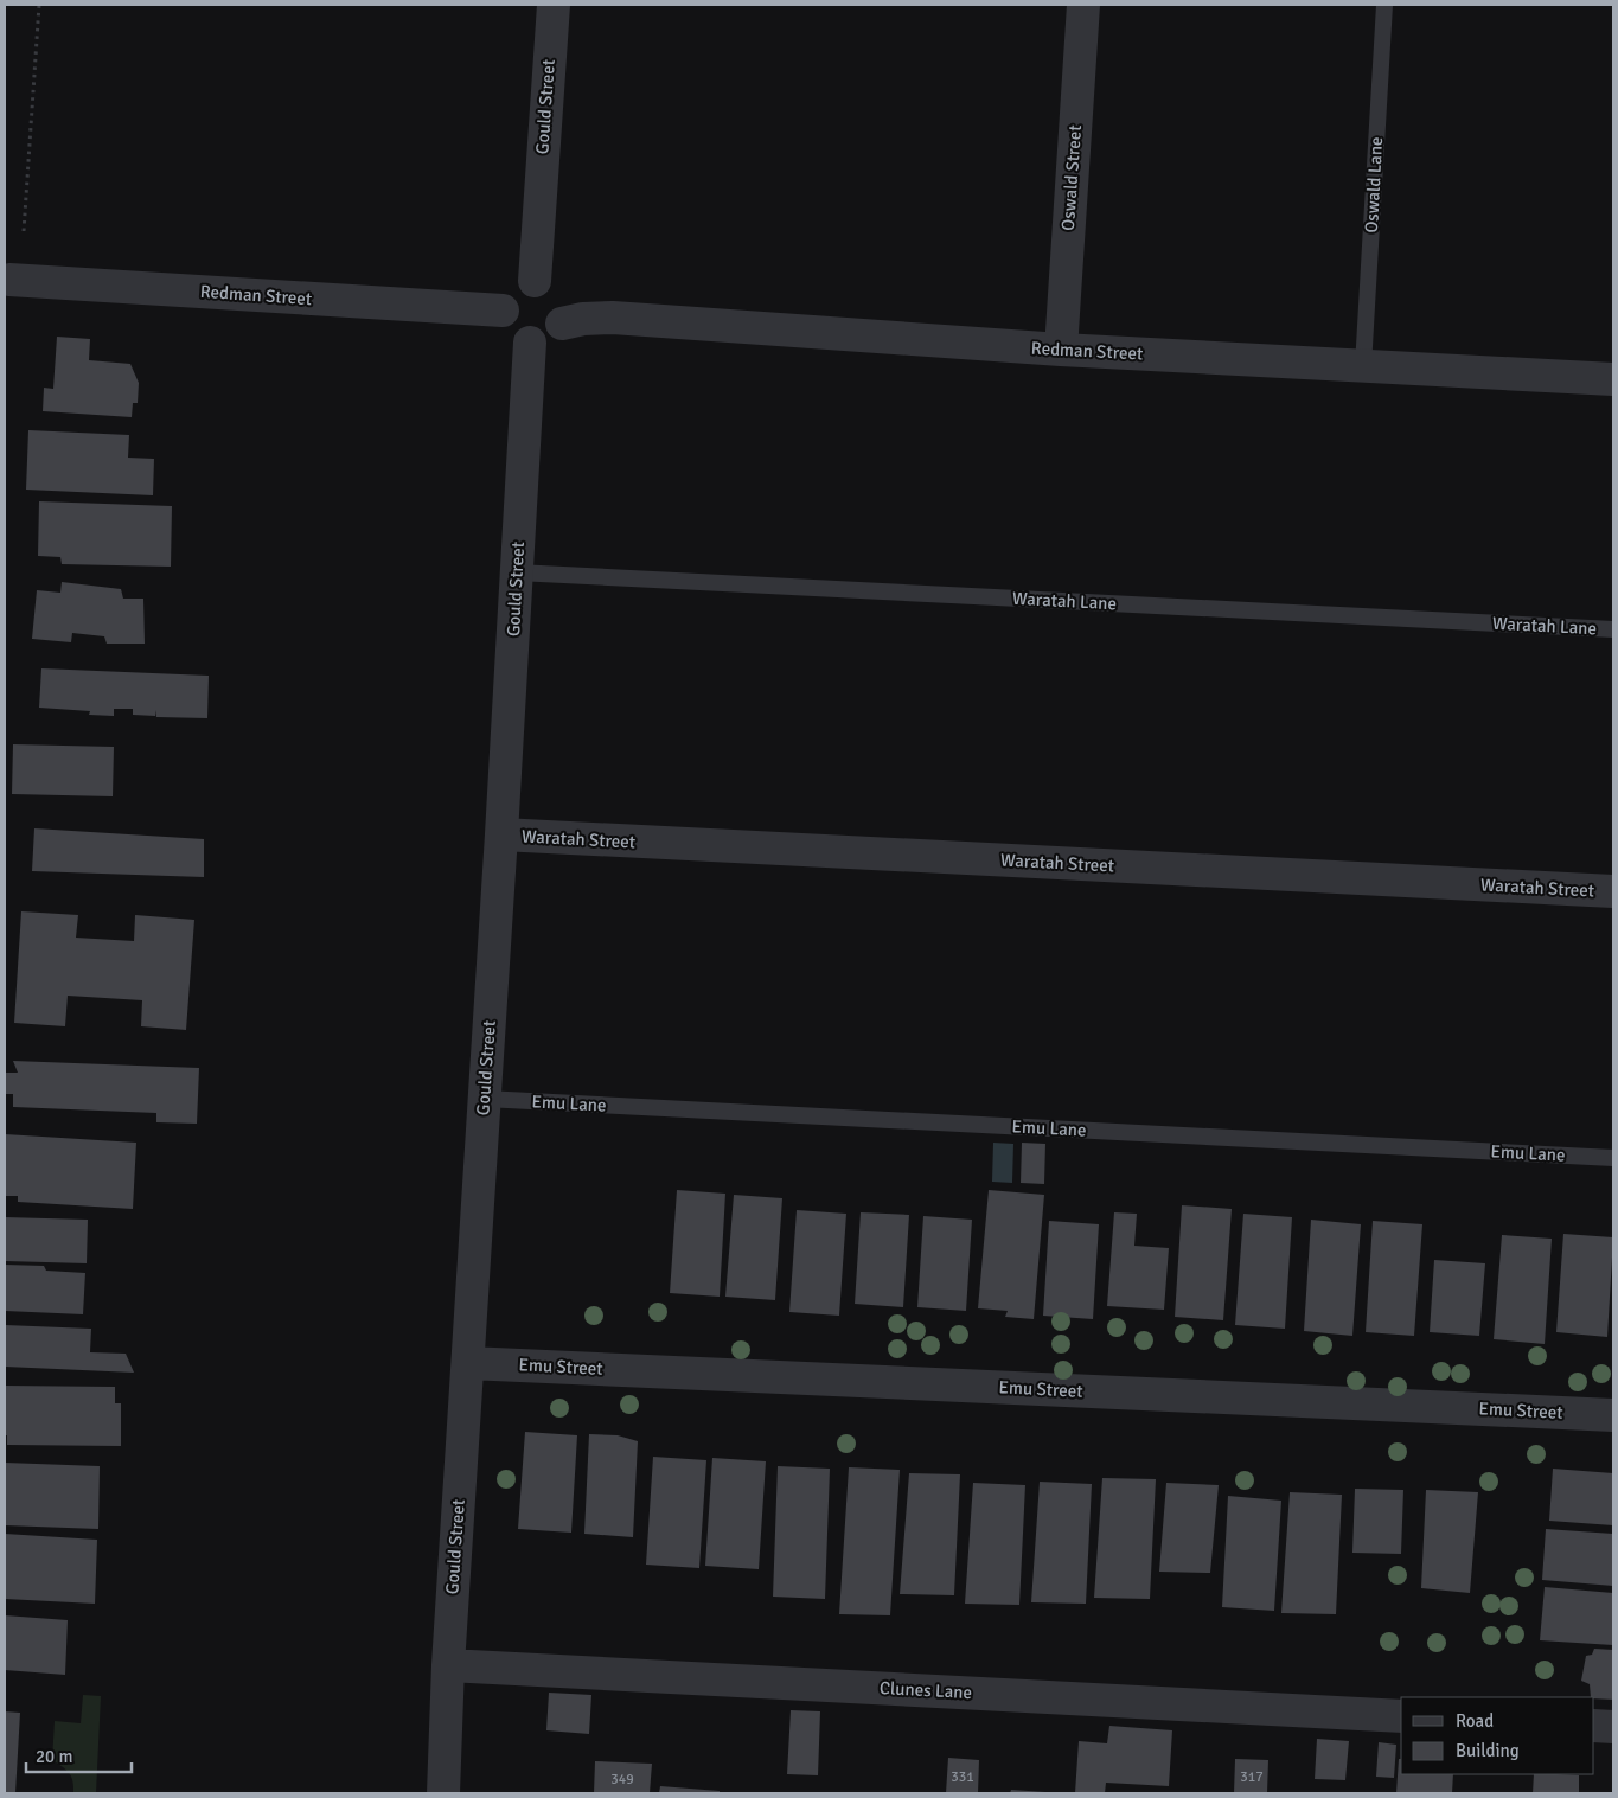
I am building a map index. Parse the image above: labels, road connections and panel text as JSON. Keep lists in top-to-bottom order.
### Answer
{
  "streets": {
    "street": [
      "Gould Street",
      "Oswald Street",
      "Redman Street",
      "Waratah Street",
      "Emu Street",
      "Clunes Lane"
    ],
    "lane": ["Oswald Lane", "Waratah Lane", "Emu Lane"]
  },
  "crossings": [
    ["Gould Street", "Redman Street"],
    ["Gould Street", "Waratah Lane"],
    ["Gould Street", "Waratah Street"],
    ["Gould Street", "Emu Lane"],
    ["Gould Street", "Emu Street"],
    ["Gould Street", "Clunes Lane"],
    ["Oswald Street", "Redman Street"],
    ["Oswald Lane", "Redman Street"]
  ],
  "house_numbers": ["331", "317", "349"],
  "legend": ["Road", "Building"],
  "scale_bar": "20 m"
}
